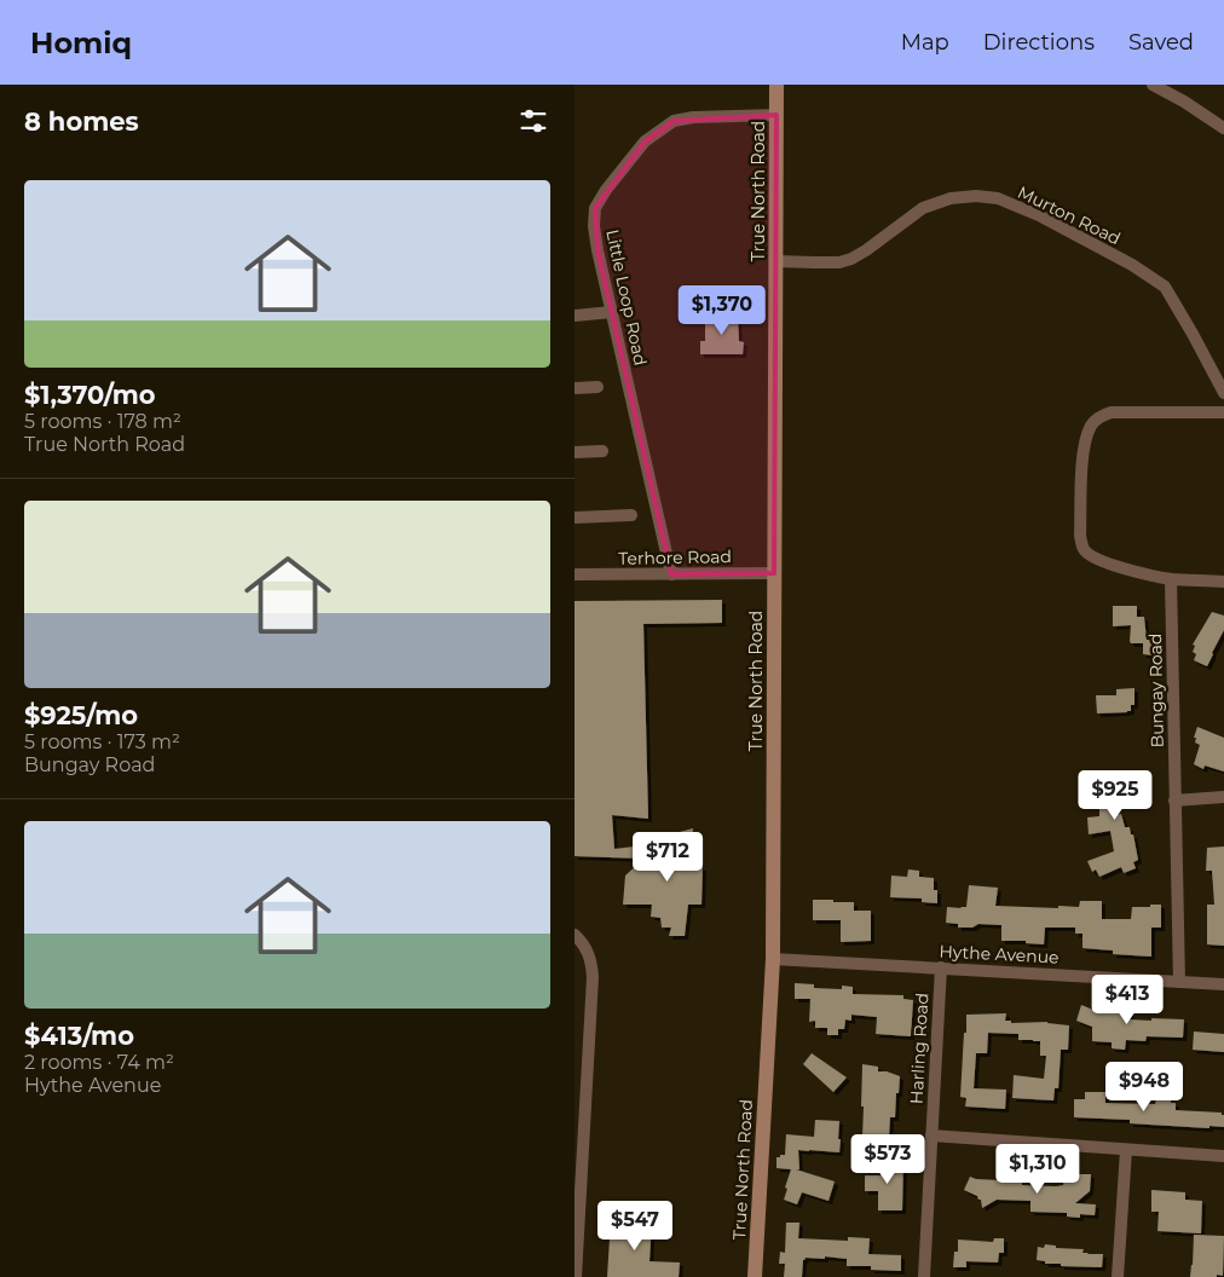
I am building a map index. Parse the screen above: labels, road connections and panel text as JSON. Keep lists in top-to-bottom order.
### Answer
{
  "streets": {
    "main road": ["True North Road"],
    "street": [
      "Murton Road",
      "Little Loop Road",
      "Terhore Road",
      "Bungay Road",
      "Hythe Avenue",
      "Harling Road"
    ]
  },
  "crossings": [
    ["True North Road", "Murton Road"],
    ["True North Road", "Little Loop Road"],
    ["True North Road", "Terhore Road"],
    ["True North Road", "Hythe Avenue"],
    ["Little Loop Road", "Terhore Road"],
    ["Bungay Road", "Hythe Avenue"],
    ["Hythe Avenue", "Harling Road"]
  ],
  "page": {
    "header": "Homiq",
    "nav": ["Map", "Directions", "Saved"],
    "heading": "8 homes",
    "list": [
      {
        "name": "$1,370/mo",
        "note": "5 rooms · 178 m² · True North Road"
      },
      {
        "name": "$925/mo",
        "note": "5 rooms · 173 m² · Bungay Road"
      },
      {
        "name": "$413/mo",
        "note": "2 rooms · 74 m² · Hythe Avenue"
      }
    ],
    "price": [
      "$1,370",
      "$925",
      "$712",
      "$413",
      "$948",
      "$573",
      "$1,310",
      "$547"
    ]
  }
}
